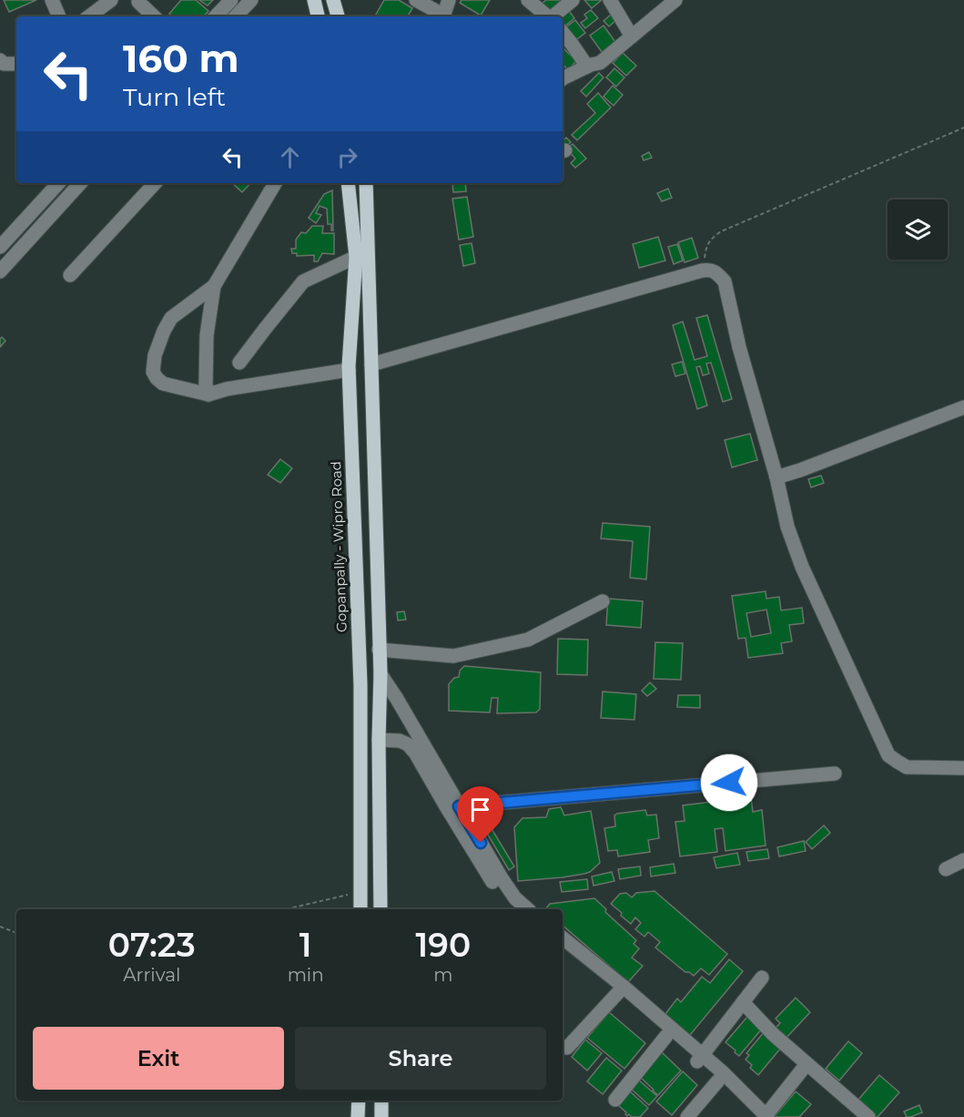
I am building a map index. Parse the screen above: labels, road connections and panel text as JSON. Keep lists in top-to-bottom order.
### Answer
{
  "streets": {
    "main road": ["Gopanpally - Wipro Road"]
  },
  "page": {
    "turn": ["160 m", "Turn left"],
    "eta": [
      "07:23",
      "Arrival",
      "1",
      "min",
      "190",
      "m"
    ],
    "buttons": ["Exit", "Share"]
  }
}
